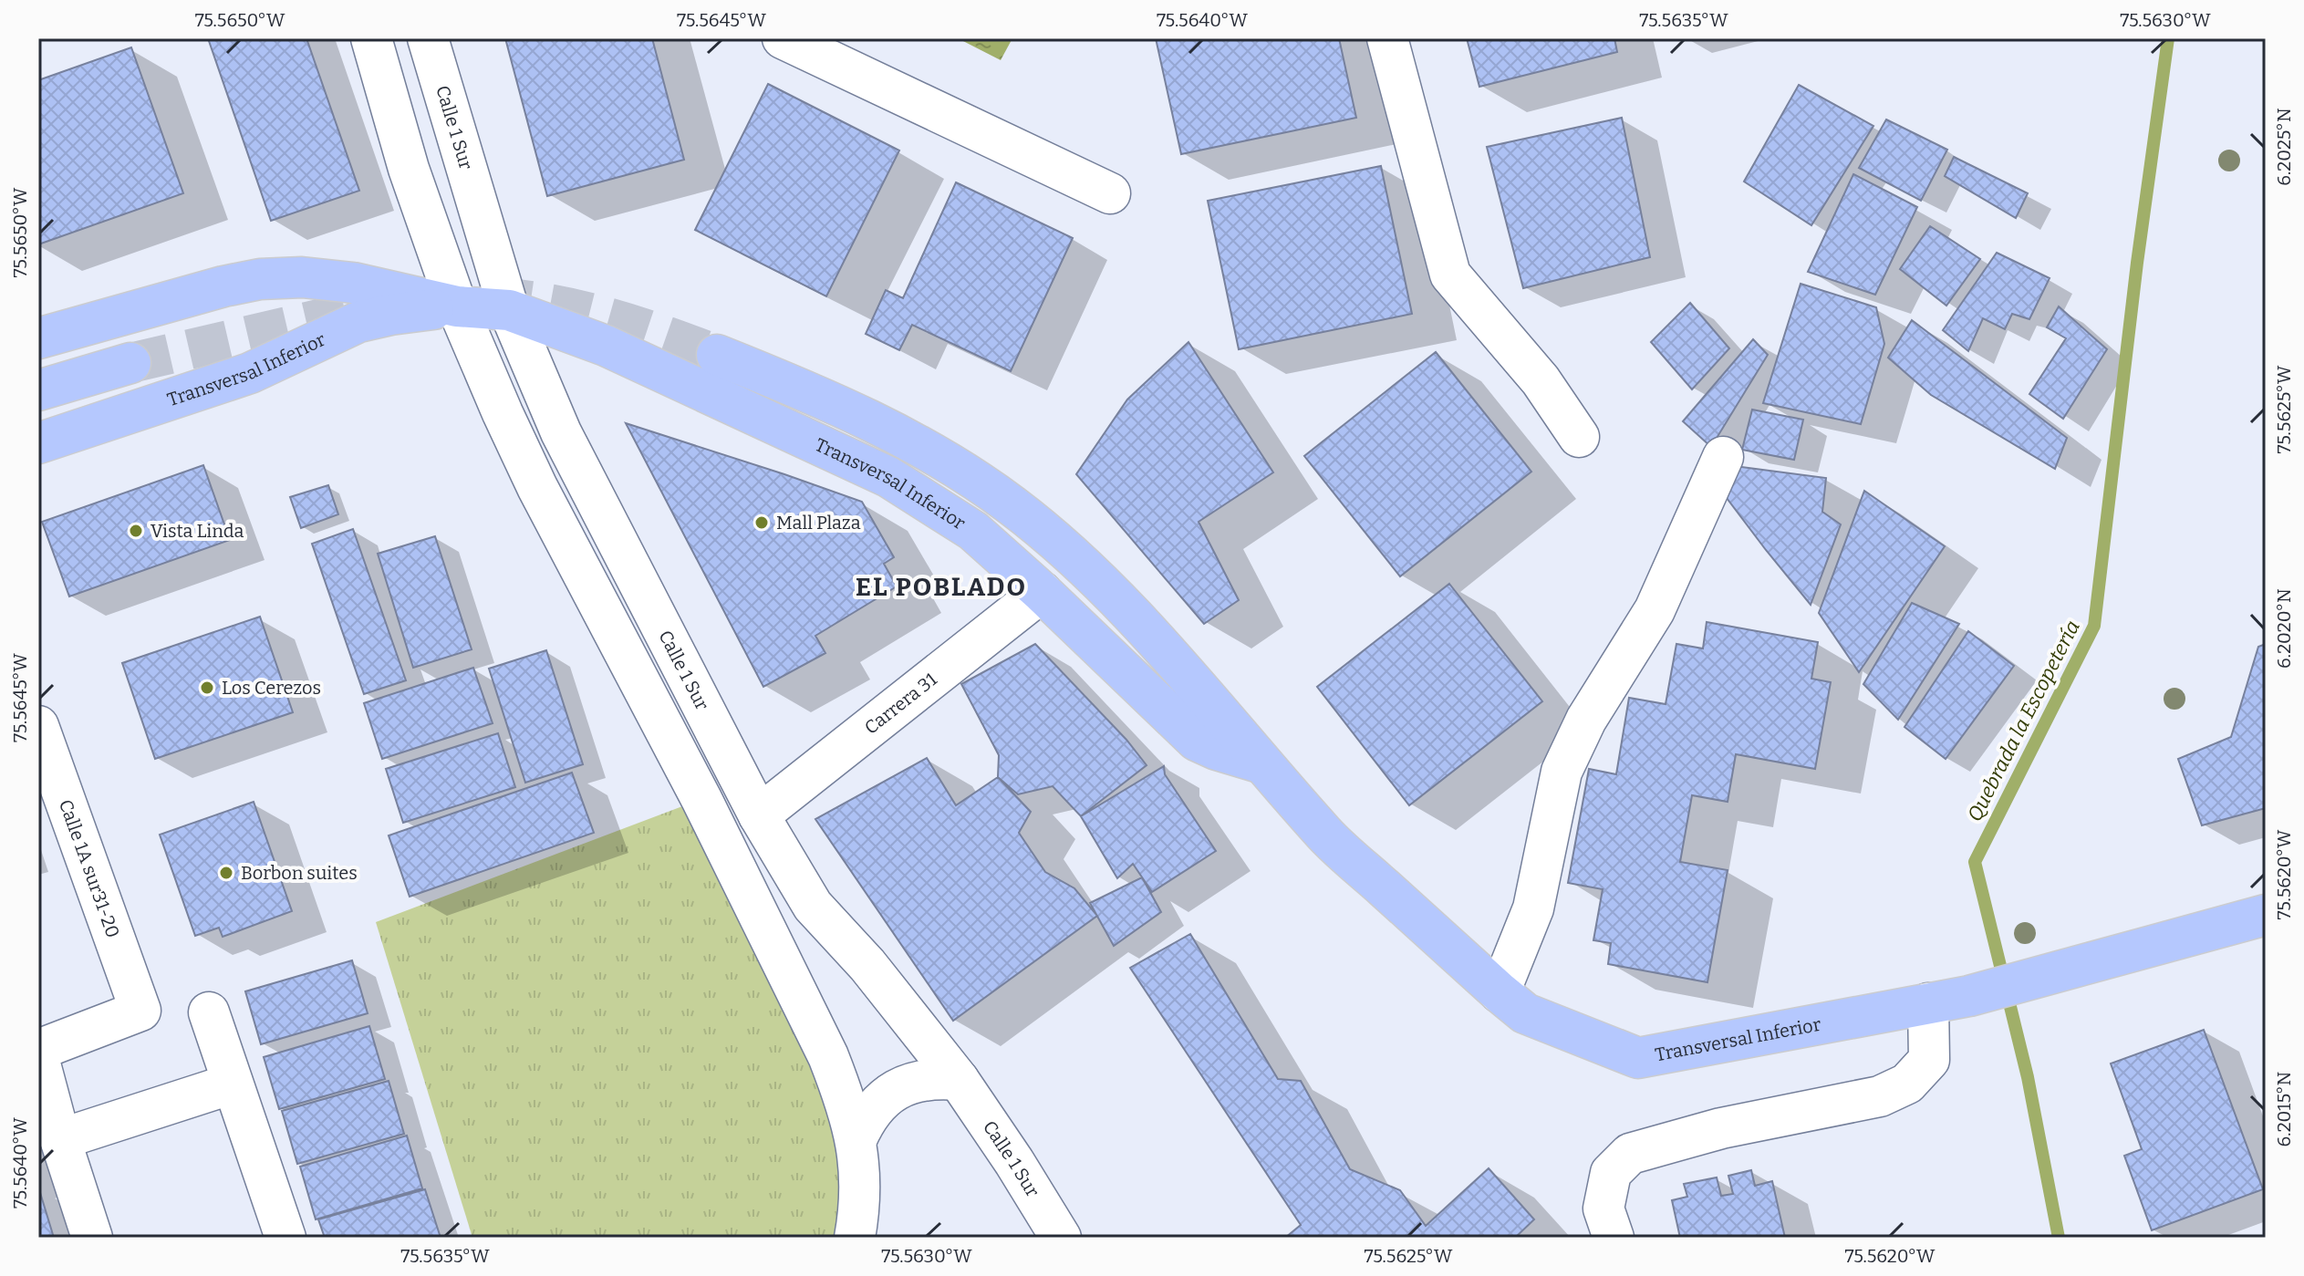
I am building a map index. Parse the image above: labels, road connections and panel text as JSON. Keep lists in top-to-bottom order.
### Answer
{
  "streets": {
    "main road": ["Transversal Inferior"],
    "street": ["Calle 1 Sur", "Carrera 31", "Calle 1A sur31-20"]
  },
  "crossings": [
    ["Calle 1 Sur", "Transversal Inferior"],
    ["Calle 1 Sur", "Carrera 31"],
    ["Transversal Inferior", "Carrera 31"]
  ],
  "districts": ["EL POBLADO"],
  "water": ["Quebrada la Escopetería"],
  "places": [
    "Mall Plaza",
    "Vista Linda",
    "Los Cerezos",
    "Borbon suites"
  ],
  "coordinates": [
    "75.5650°W",
    "75.5645°W",
    "75.5640°W",
    "75.5635°W",
    "75.5630°W",
    "6.2025°N",
    "75.5625°W",
    "6.2020°N",
    "75.5620°W",
    "6.2015°N"
  ]
}
